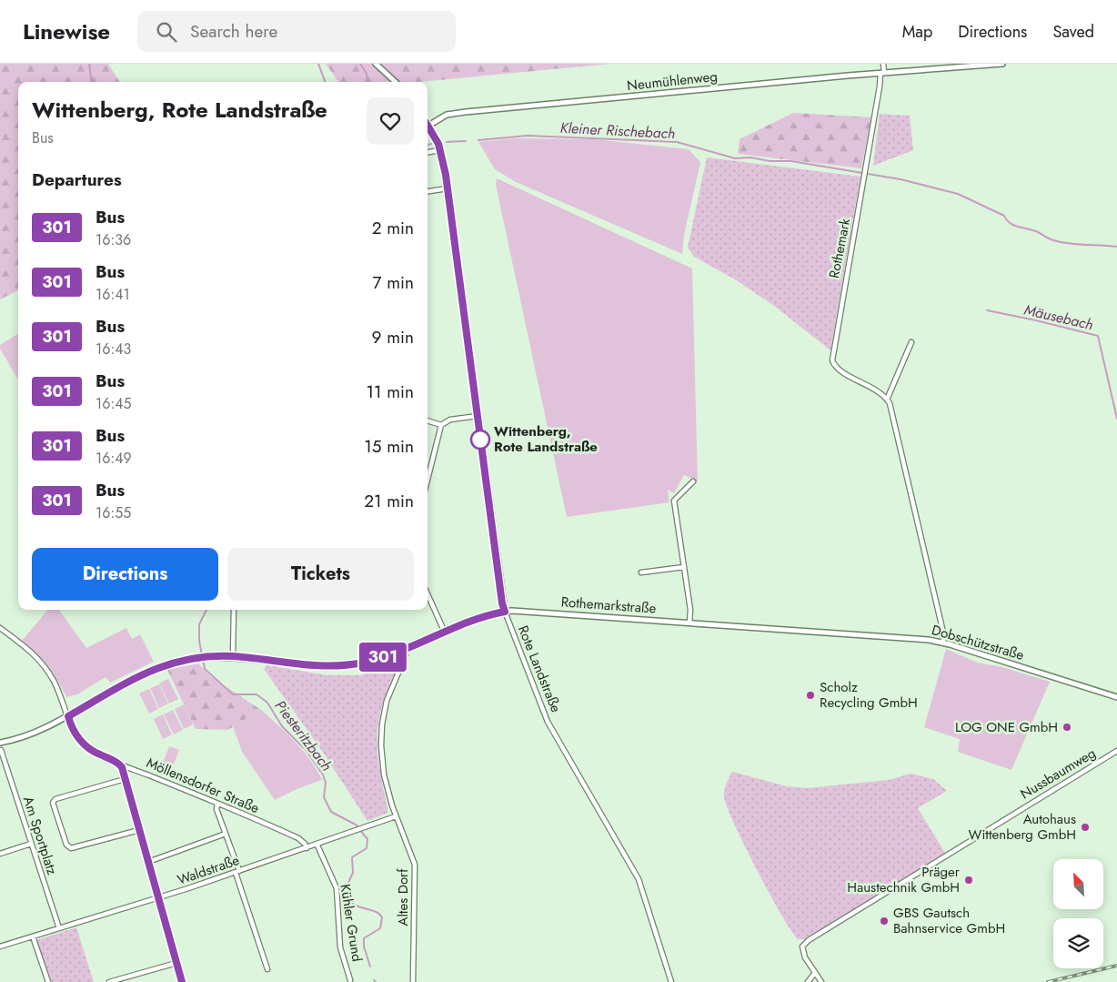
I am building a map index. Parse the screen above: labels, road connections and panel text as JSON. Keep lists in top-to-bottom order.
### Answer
{
  "streets": {
    "street": [
      "Neumühlenweg",
      "Rothemark",
      "Rothemarkstraße",
      "Dobschützstraße",
      "Rote Landstraße",
      "Nussbaumweg",
      "Möllensdorfer Straße",
      "Am Sportplatz",
      "Waldstraße",
      "Altes Dorf",
      "Kühler Grund"
    ]
  },
  "crossings": [
    ["Neumühlenweg", "Rothemark"],
    ["Neumühlenweg", "Rote Landstraße"],
    ["Rothemarkstraße", "Dobschützstraße"],
    ["Rothemarkstraße", "Rote Landstraße"],
    ["Rothemarkstraße", "Möllensdorfer Straße"],
    ["Möllensdorfer Straße", "Waldstraße"],
    ["Am Sportplatz", "Waldstraße"],
    ["Waldstraße", "Altes Dorf"],
    ["Waldstraße", "Kühler Grund"]
  ],
  "water": ["Kleiner Rischebach", "Mäusebach", "Piesteritzbach"],
  "places": [
    "Wittenberg, Rote Landstraße",
    "Scholz Recycling GmbH",
    "LOG ONE GmbH",
    "Autohaus Wittenberg GmbH",
    "Präger Haustechnik GmbH",
    "GBS Gautsch Bahnservice GmbH"
  ],
  "lines": ["bus line 301"],
  "north": "top left",
  "page": {
    "header": "Linewise",
    "search": "Search here",
    "nav": ["Map", "Directions", "Saved"],
    "on_map": "301",
    "heading": [
      ["Wittenberg, Rote Landstraße", "Bus"],
      "Departures"
    ],
    "list": [
      {
        "mark": "301",
        "name": "Bus",
        "note": "16:36",
        "value": "2 min"
      },
      {
        "mark": "301",
        "name": "Bus",
        "note": "16:41",
        "value": "7 min"
      },
      {
        "mark": "301",
        "name": "Bus",
        "note": "16:43",
        "value": "9 min"
      },
      {
        "mark": "301",
        "name": "Bus",
        "note": "16:45",
        "value": "11 min"
      },
      {
        "mark": "301",
        "name": "Bus",
        "note": "16:49",
        "value": "15 min"
      },
      {
        "mark": "301",
        "name": "Bus",
        "note": "16:55",
        "value": "21 min"
      }
    ],
    "buttons": ["Directions", "Tickets"]
  }
}
